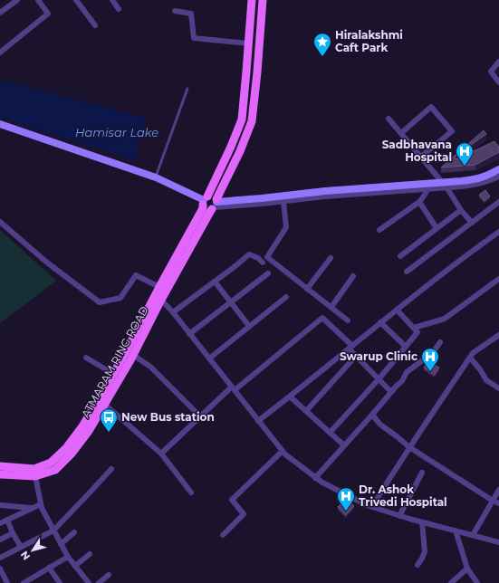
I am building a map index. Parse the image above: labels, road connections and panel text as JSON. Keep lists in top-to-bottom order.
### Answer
{
  "streets": {
    "main road": ["ATMARAM RING ROAD"]
  },
  "water": ["Hamisar Lake"],
  "places": {
    "place": ["Hiralakshmi Caft Park"],
    "hospital": ["Sadbhavana Hospital", "Swarup Clinic", "Dr. Ashok Trivedi Hospital"],
    "bus stop": ["New Bus station"]
  },
  "north": "bottom left"
}
